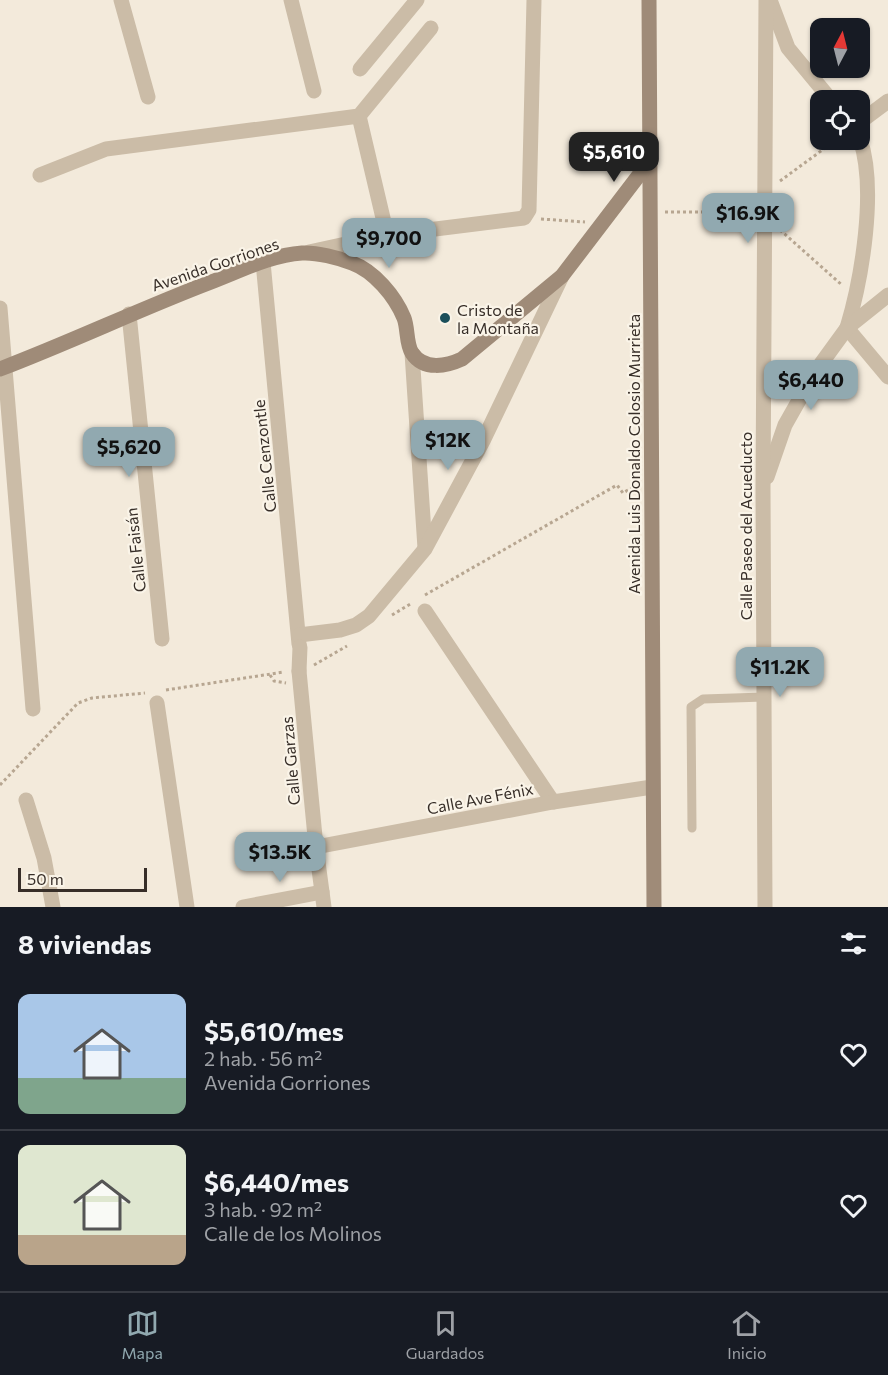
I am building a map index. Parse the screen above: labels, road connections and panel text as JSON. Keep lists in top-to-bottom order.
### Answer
{
  "streets": {
    "street": [
      "Avenida Gorriones",
      "Avenida Luis Donaldo Colosio Murrieta",
      "Calle Cenzontle",
      "Calle Paseo del Acueducto",
      "Calle Faisán",
      "Calle Garzas",
      "Calle Ave Fénix"
    ]
  },
  "crossings": [
    ["Avenida Gorriones", "Calle Cenzontle"],
    ["Avenida Gorriones", "Calle Faisán"],
    ["Avenida Luis Donaldo Colosio Murrieta", "Calle Ave Fénix"],
    ["Calle Cenzontle", "Calle Garzas"],
    ["Calle Garzas", "Calle Ave Fénix"]
  ],
  "places": ["Cristo de la Montaña"],
  "scale_bar": "50 m",
  "north": "top",
  "page": {
    "price": [
      "$5,610",
      "$16.9K",
      "$9,700",
      "$6,440",
      "$12K",
      "$5,620",
      "$11.2K",
      "$13.5K"
    ],
    "scale": "50 m",
    "heading": "8 viviendas",
    "list": [
      {
        "name": "$5,610/mes",
        "note": "2 hab. · 56 m² · Avenida Gorriones"
      },
      {
        "name": "$6,440/mes",
        "note": "3 hab. · 92 m² · Calle de los Molinos"
      }
    ],
    "tabs": ["Mapa", "Guardados", "Inicio"]
  }
}
